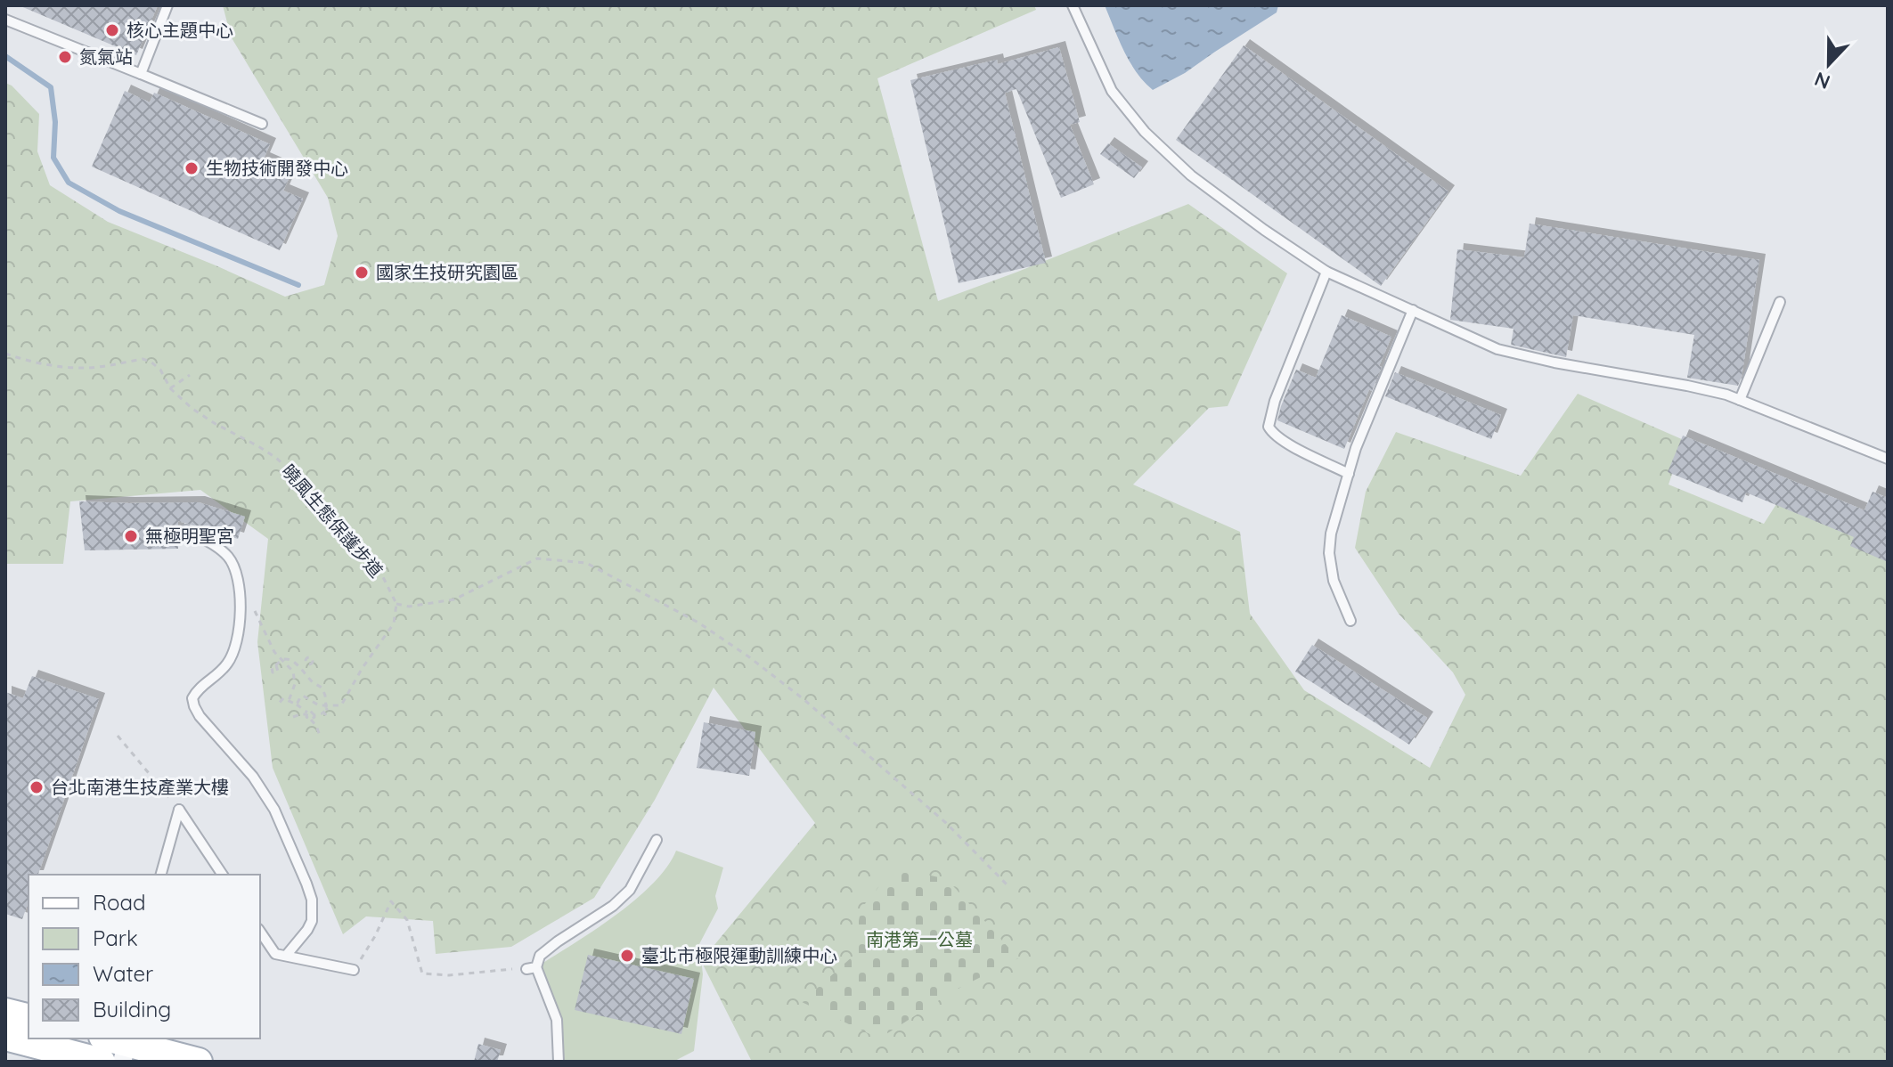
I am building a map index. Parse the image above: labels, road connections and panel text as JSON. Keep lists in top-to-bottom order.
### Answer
{
  "streets": {
    "path": ["曉風生態保護步道"]
  },
  "parks": ["南港第一公墓"],
  "places": [
    "核心主題中心",
    "氮氣站",
    "生物技術開發中心",
    "國家生技研究園區",
    "無極明聖宮",
    "台北南港生技產業大樓",
    "臺北市極限運動訓練中心"
  ],
  "legend": [
    "Road",
    "Park",
    "Water",
    "Building"
  ],
  "north": "bottom"
}
